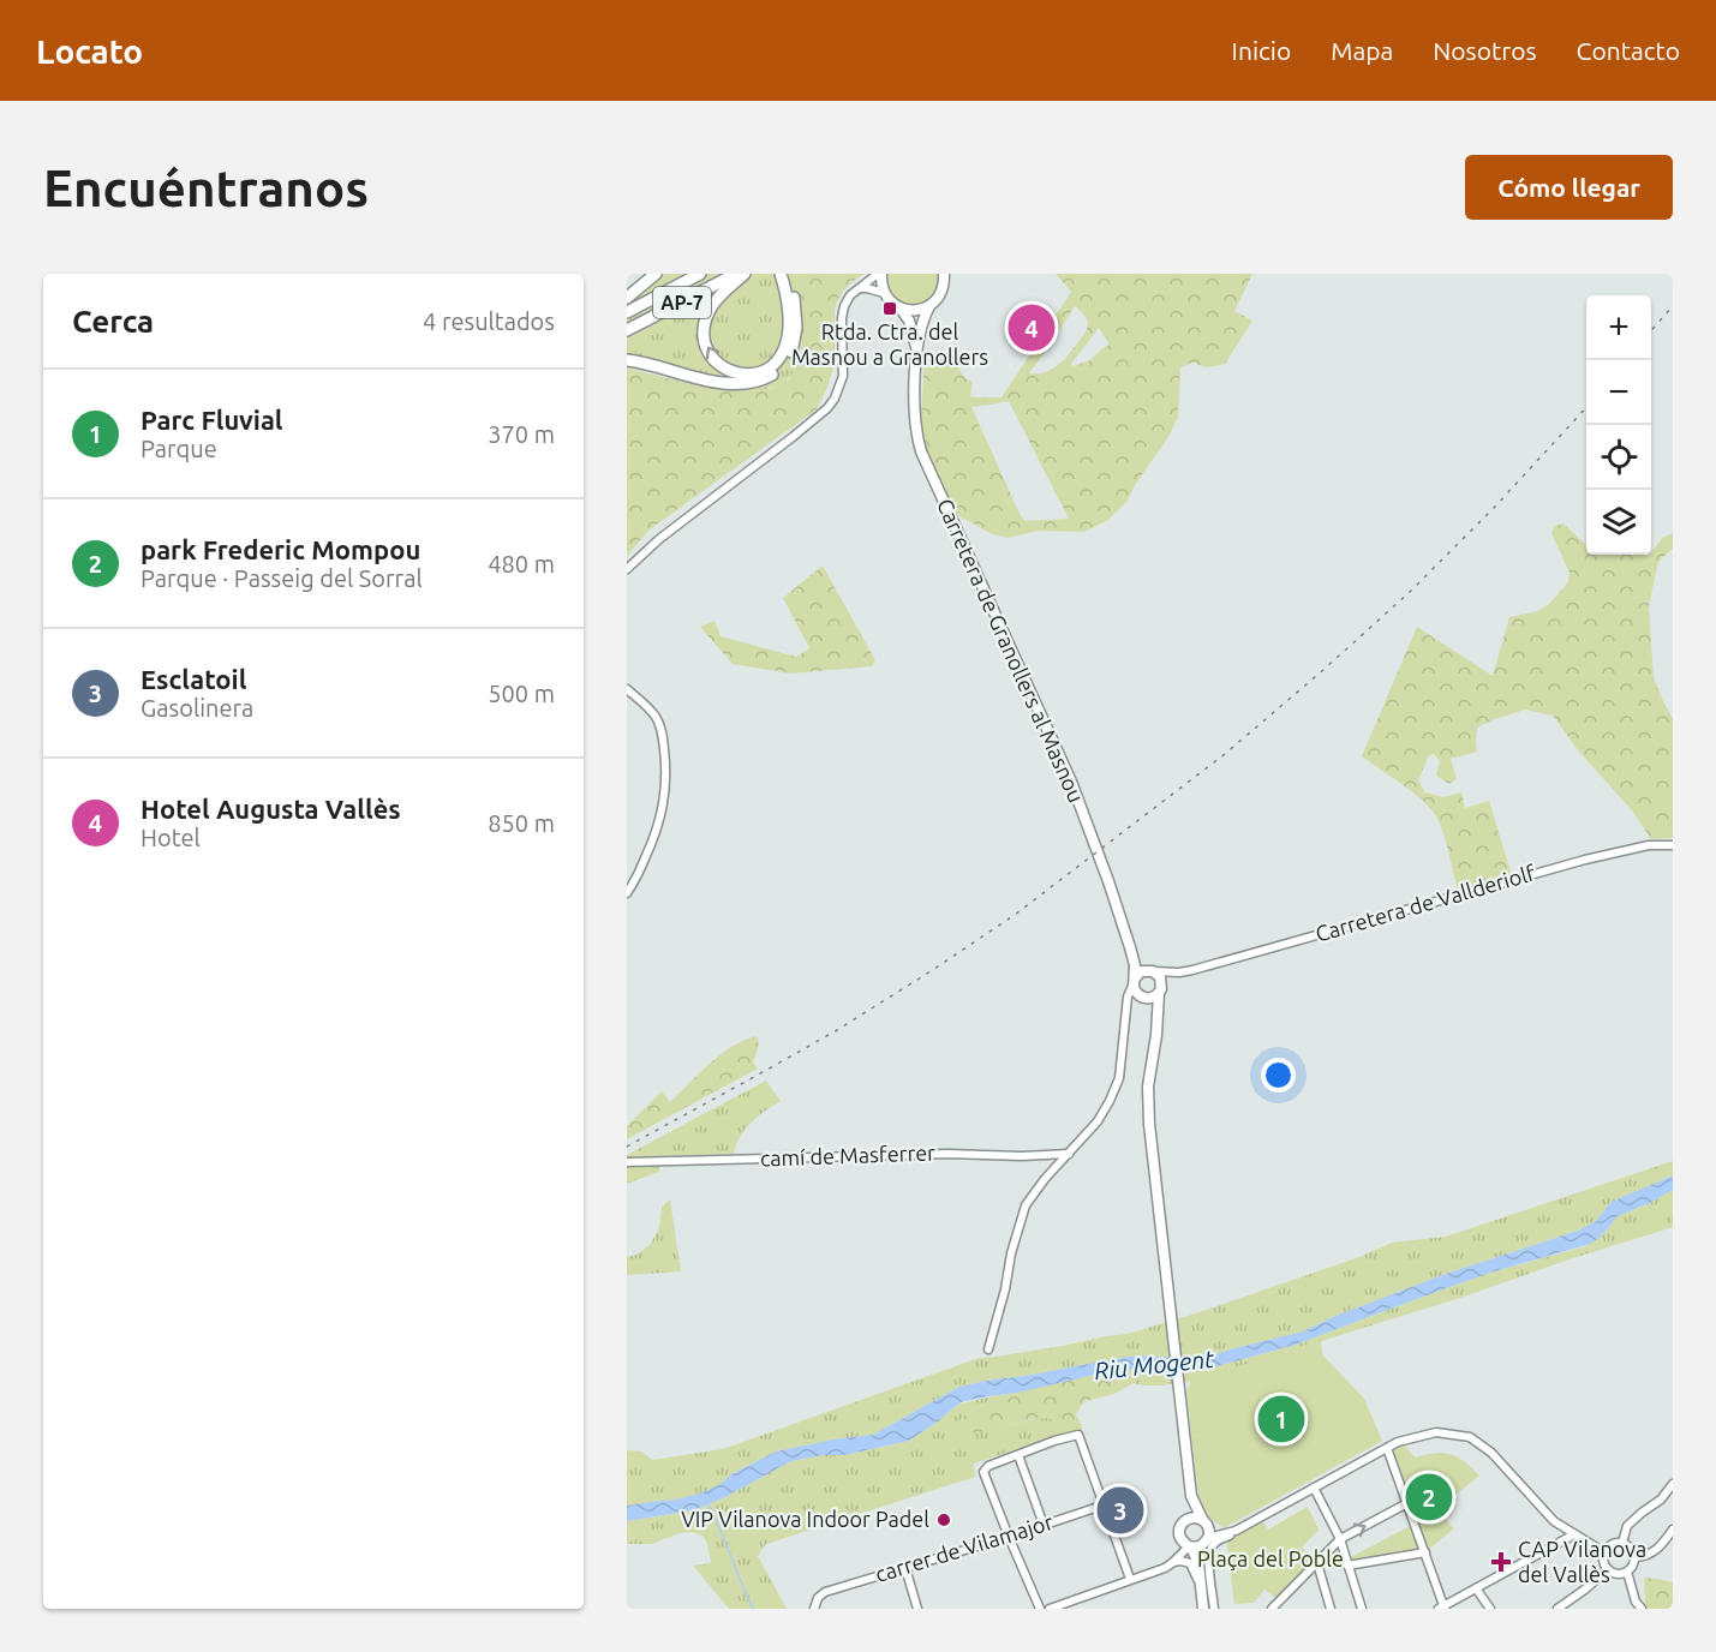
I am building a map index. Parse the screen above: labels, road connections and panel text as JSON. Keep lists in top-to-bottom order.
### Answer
{
  "streets": {
    "highway": ["AP-7"],
    "main road": ["Carretera de Granollers al Masnou"],
    "street": ["Carretera de Vallderiolf", "camí de Masferrer", "carrer de Vilamajor"]
  },
  "crossings": [
    ["Carretera de Granollers al Masnou", "Carretera de Vallderiolf"]
  ],
  "water": ["Riu Mogent"],
  "parks": ["Plaça del Poble"],
  "places": {
    "transit": ["Rtda. Ctra. del Masnou a Granollers"],
    "other": ["VIP Vilanova Indoor Padel"],
    "health": ["CAP Vilanova del Vallès"]
  },
  "page": {
    "header": "Locato",
    "nav": [
      "Inicio",
      "Mapa",
      "Nosotros",
      "Contacto"
    ],
    "buttons": "Cómo llegar",
    "title": "Encuéntranos",
    "heading": ["Cerca", "4 resultados"],
    "map_buttons": ["+", "−"],
    "pins": [
      "4",
      "1",
      "2",
      "3"
    ],
    "list": [
      {
        "mark": "1",
        "name": "Parc Fluvial",
        "note": "Parque",
        "value": "370 m"
      },
      {
        "mark": "2",
        "name": "park Frederic Mompou",
        "note": "Parque · Passeig del Sorral",
        "value": "480 m"
      },
      {
        "mark": "3",
        "name": "Esclatoil",
        "note": "Gasolinera",
        "value": "500 m"
      },
      {
        "mark": "4",
        "name": "Hotel Augusta Vallès",
        "note": "Hotel",
        "value": "850 m"
      }
    ]
  }
}
